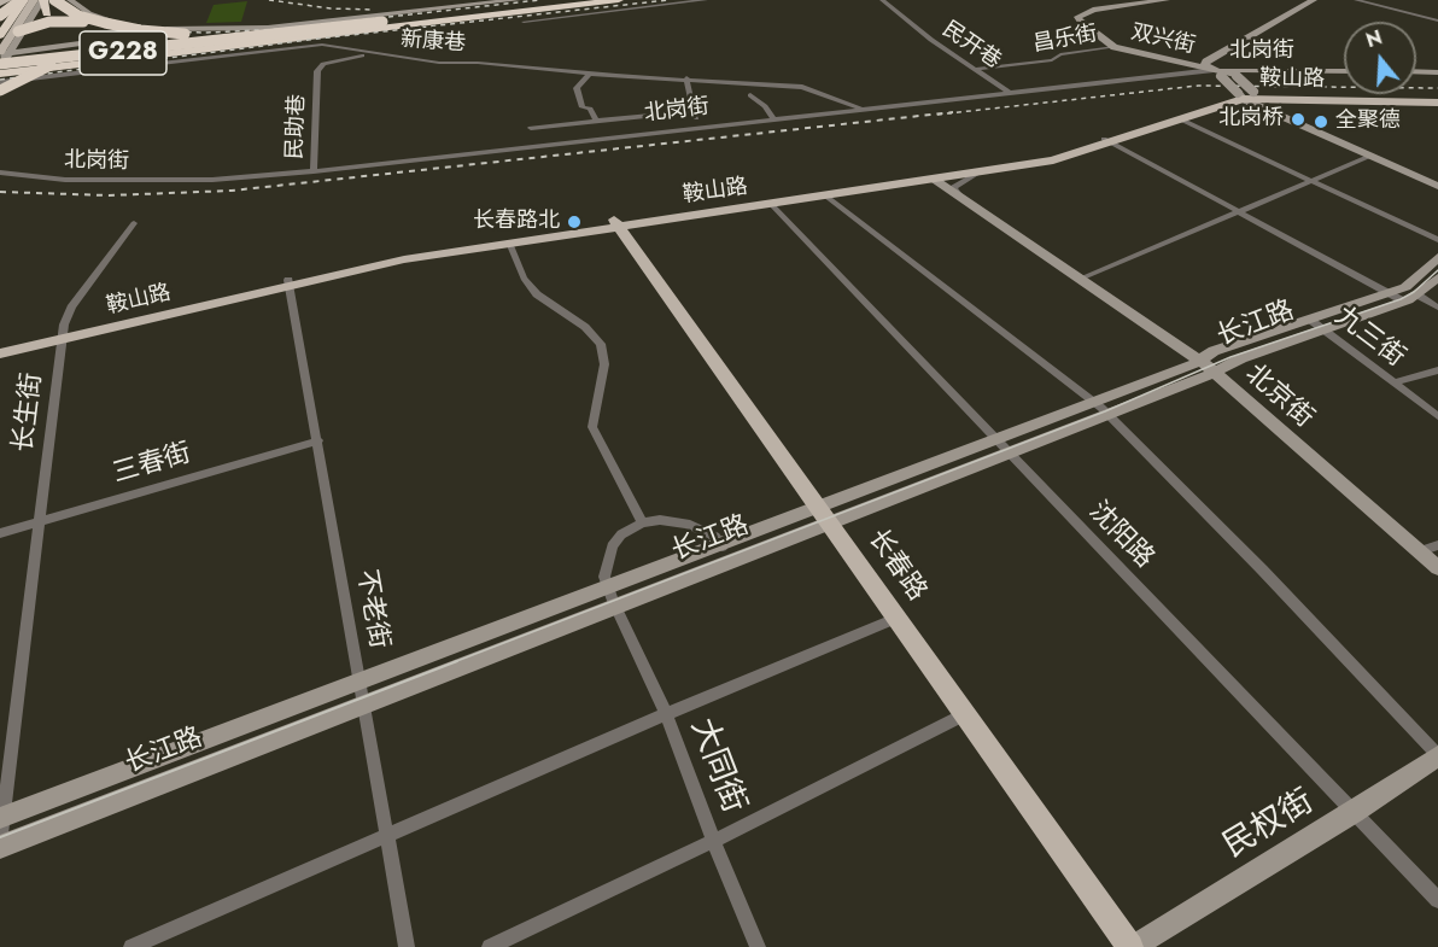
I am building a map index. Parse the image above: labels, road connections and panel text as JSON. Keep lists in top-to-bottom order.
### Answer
{
  "streets": {
    "highway": ["G228"],
    "main road": ["鞍山路", "长春路"],
    "street": [
      "昌乐街",
      "双兴街",
      "新康巷",
      "民开巷",
      "北岗街",
      "民助巷",
      "长江路",
      "九三街",
      "北京街",
      "长生街",
      "三春街",
      "沈阳路",
      "不老街",
      "大同街",
      "民权街"
    ]
  },
  "crossings": [
    ["昌乐街", "双兴街"],
    ["昌乐街", "民开巷"],
    ["双兴街", "北岗街"],
    ["新康巷", "北岗街"],
    ["新康巷", "民助巷"],
    ["民开巷", "北岗街"],
    ["北岗街", "民助巷"],
    ["鞍山路", "北京街"],
    ["鞍山路", "长生街"],
    ["鞍山路", "沈阳路"],
    ["鞍山路", "长春路"],
    ["鞍山路", "不老街"],
    ["长江路", "九三街"],
    ["长江路", "北京街"],
    ["长江路", "长生街"],
    ["长江路", "沈阳路"],
    ["长江路", "长春路"],
    ["长江路", "不老街"],
    ["长江路", "大同街"],
    ["长生街", "三春街"],
    ["三春街", "不老街"],
    ["沈阳路", "民权街"],
    ["长春路", "民权街"]
  ],
  "places": ["北岗桥", "全聚德", "长春路北"],
  "north": "top"
}
